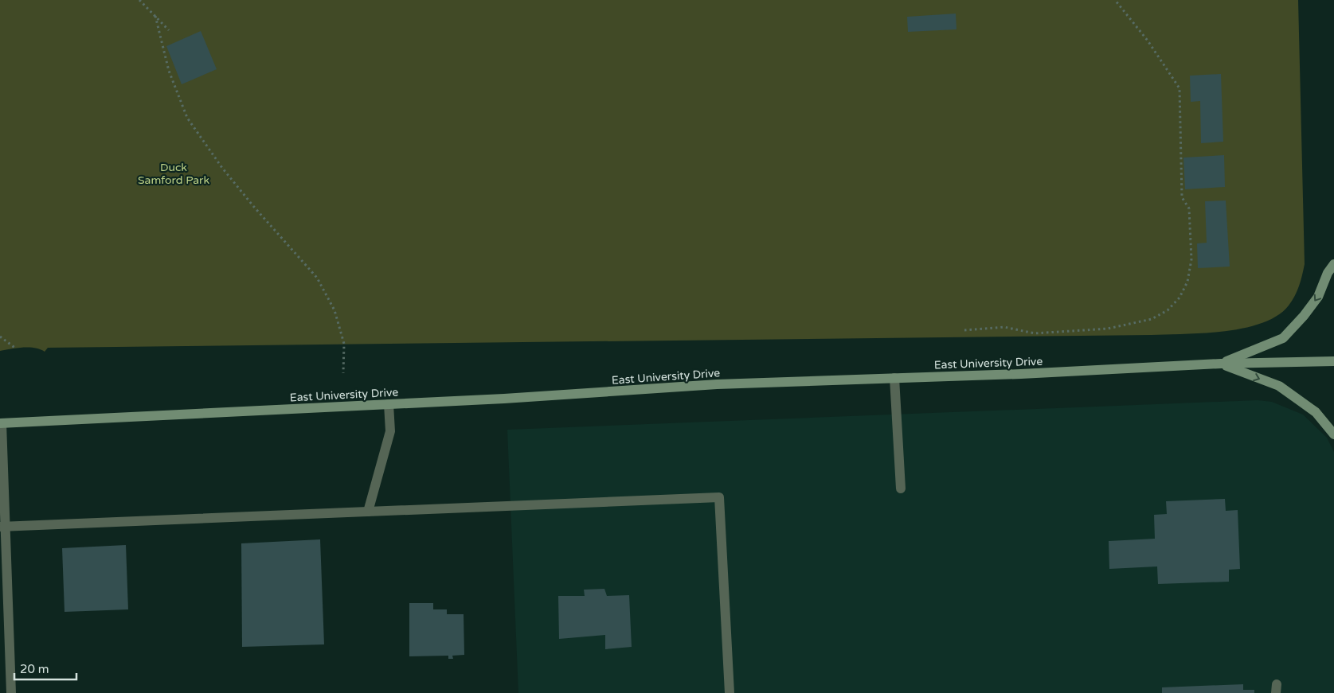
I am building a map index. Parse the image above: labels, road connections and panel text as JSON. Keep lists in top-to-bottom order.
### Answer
{
  "streets": {
    "main road": ["East University Drive"]
  },
  "parks": ["Duck Samford Park"],
  "scale_bar": "20 m"
}
